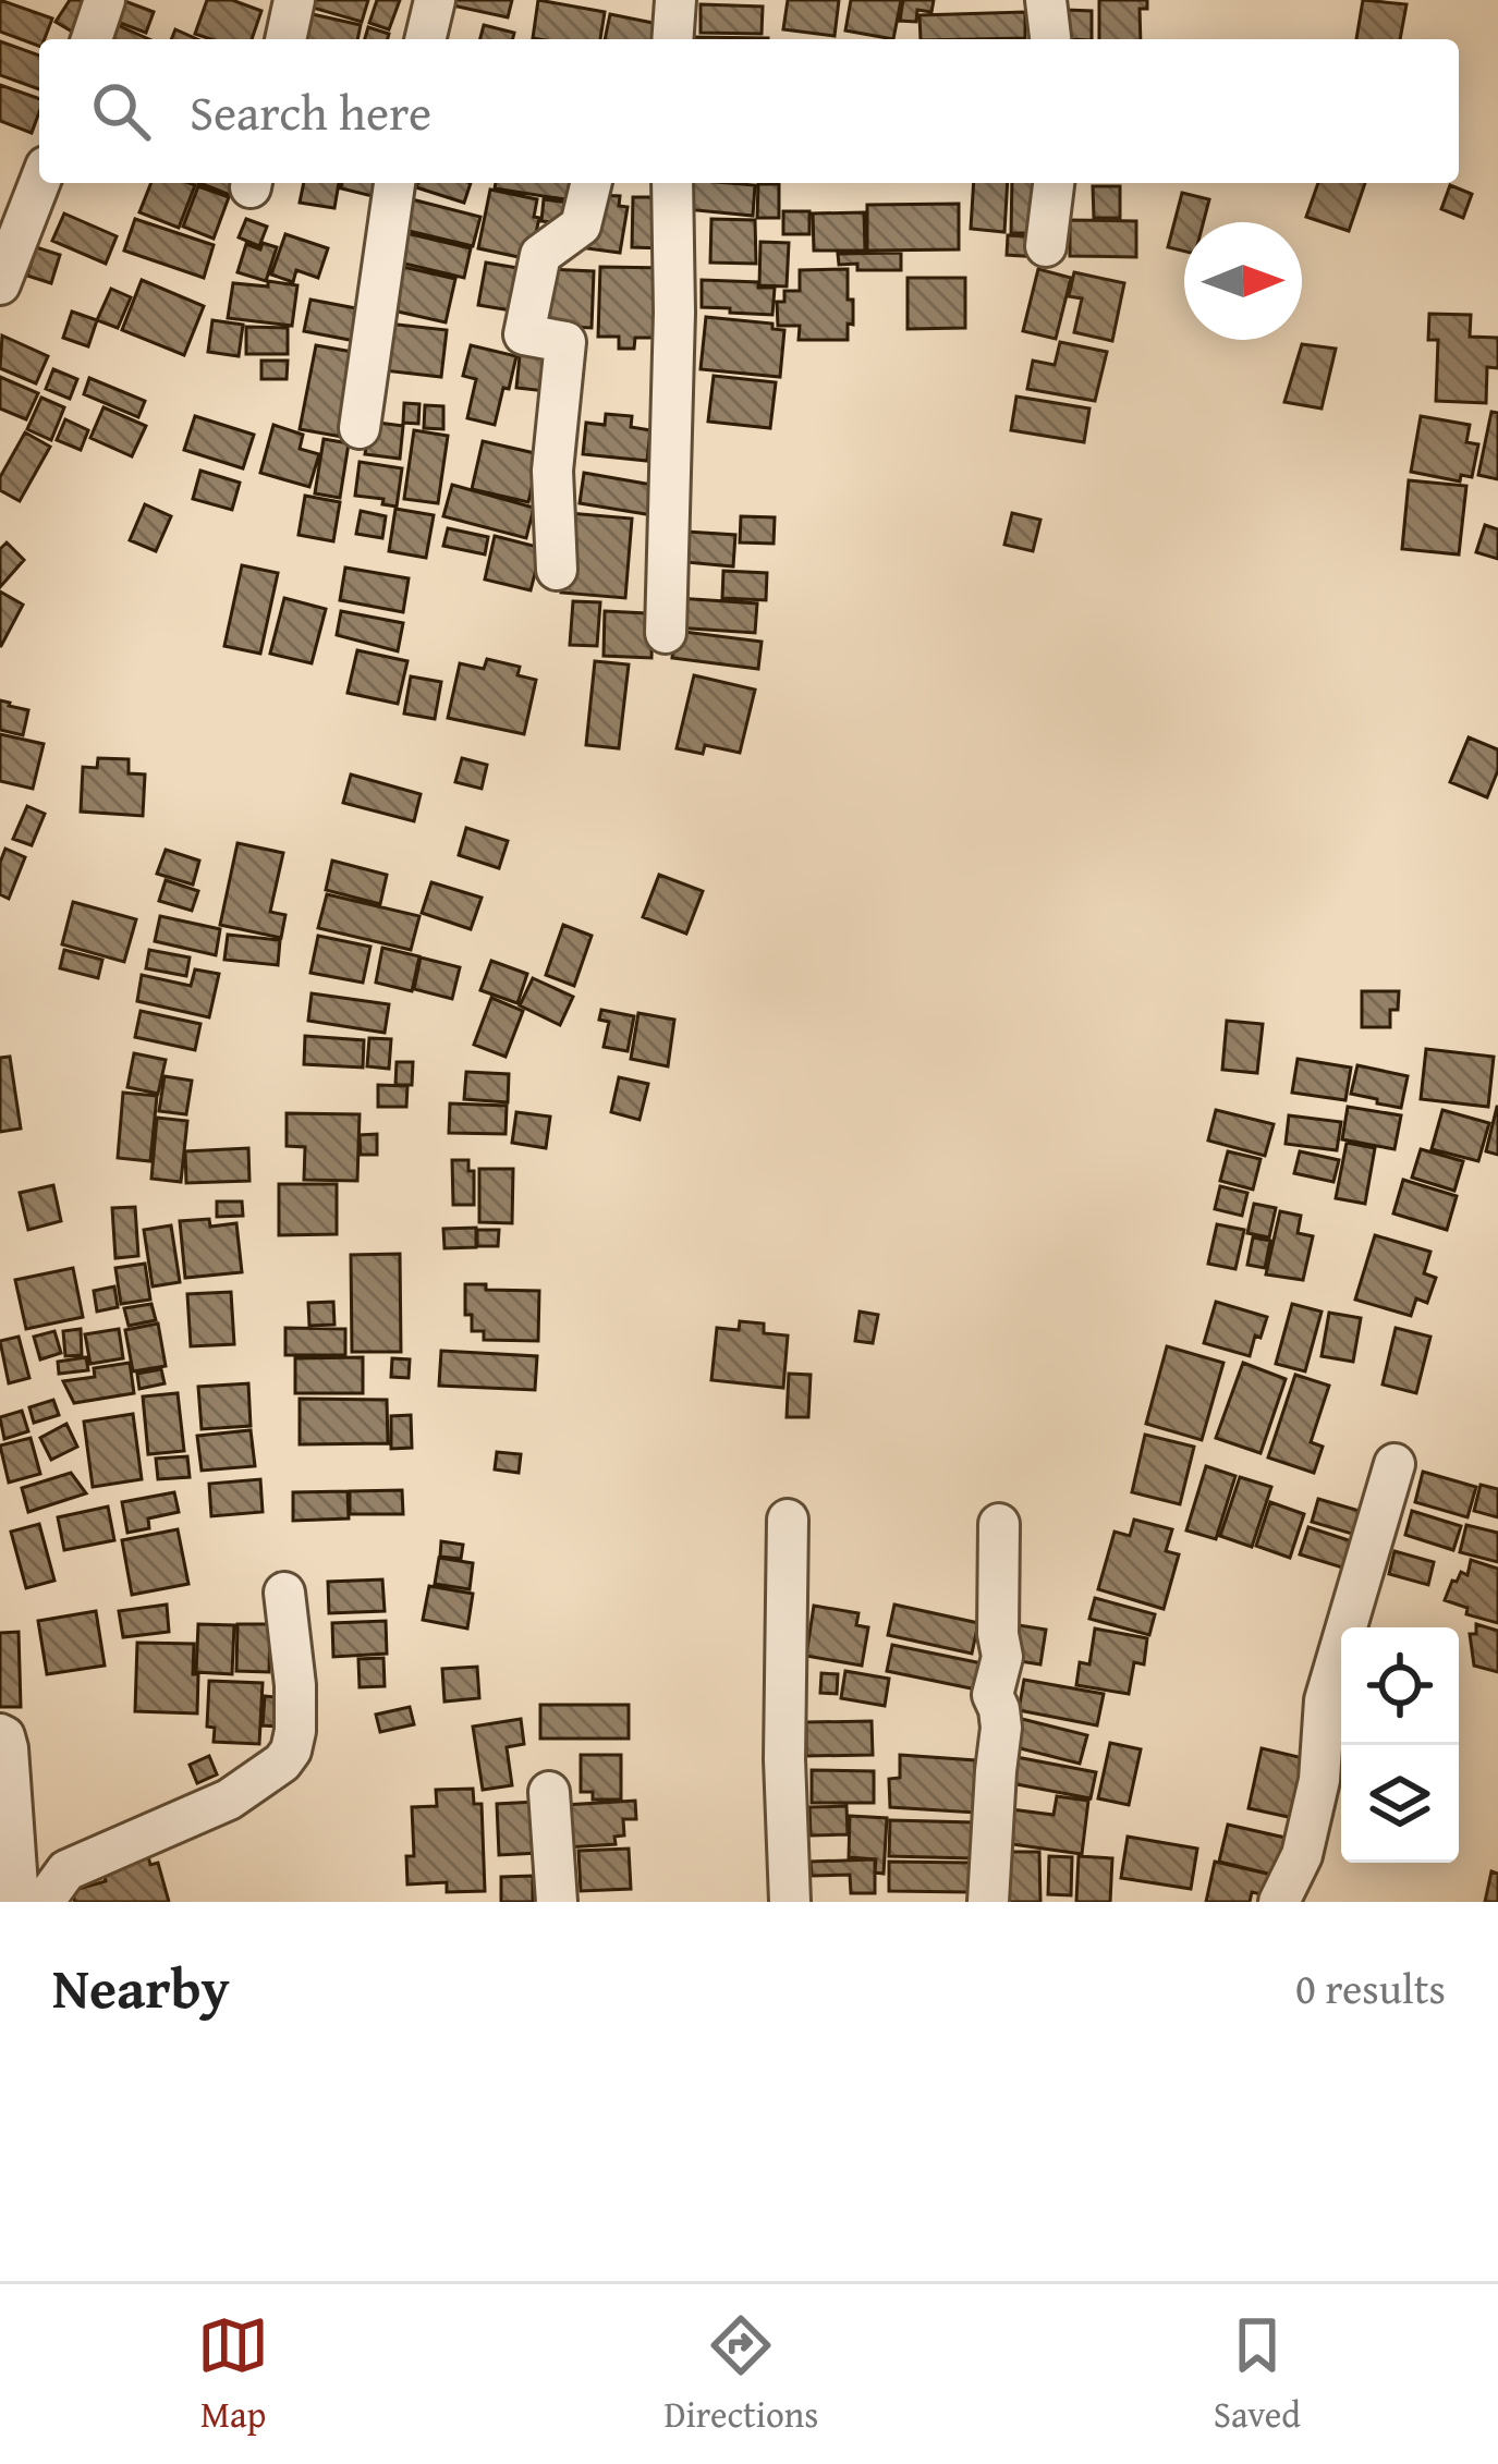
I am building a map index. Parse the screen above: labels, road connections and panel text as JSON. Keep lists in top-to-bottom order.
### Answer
{
  "north": "right",
  "page": {
    "search": "Search here",
    "heading": ["Nearby", "0 results"],
    "nav": ["Map", "Directions", "Saved"]
  }
}
